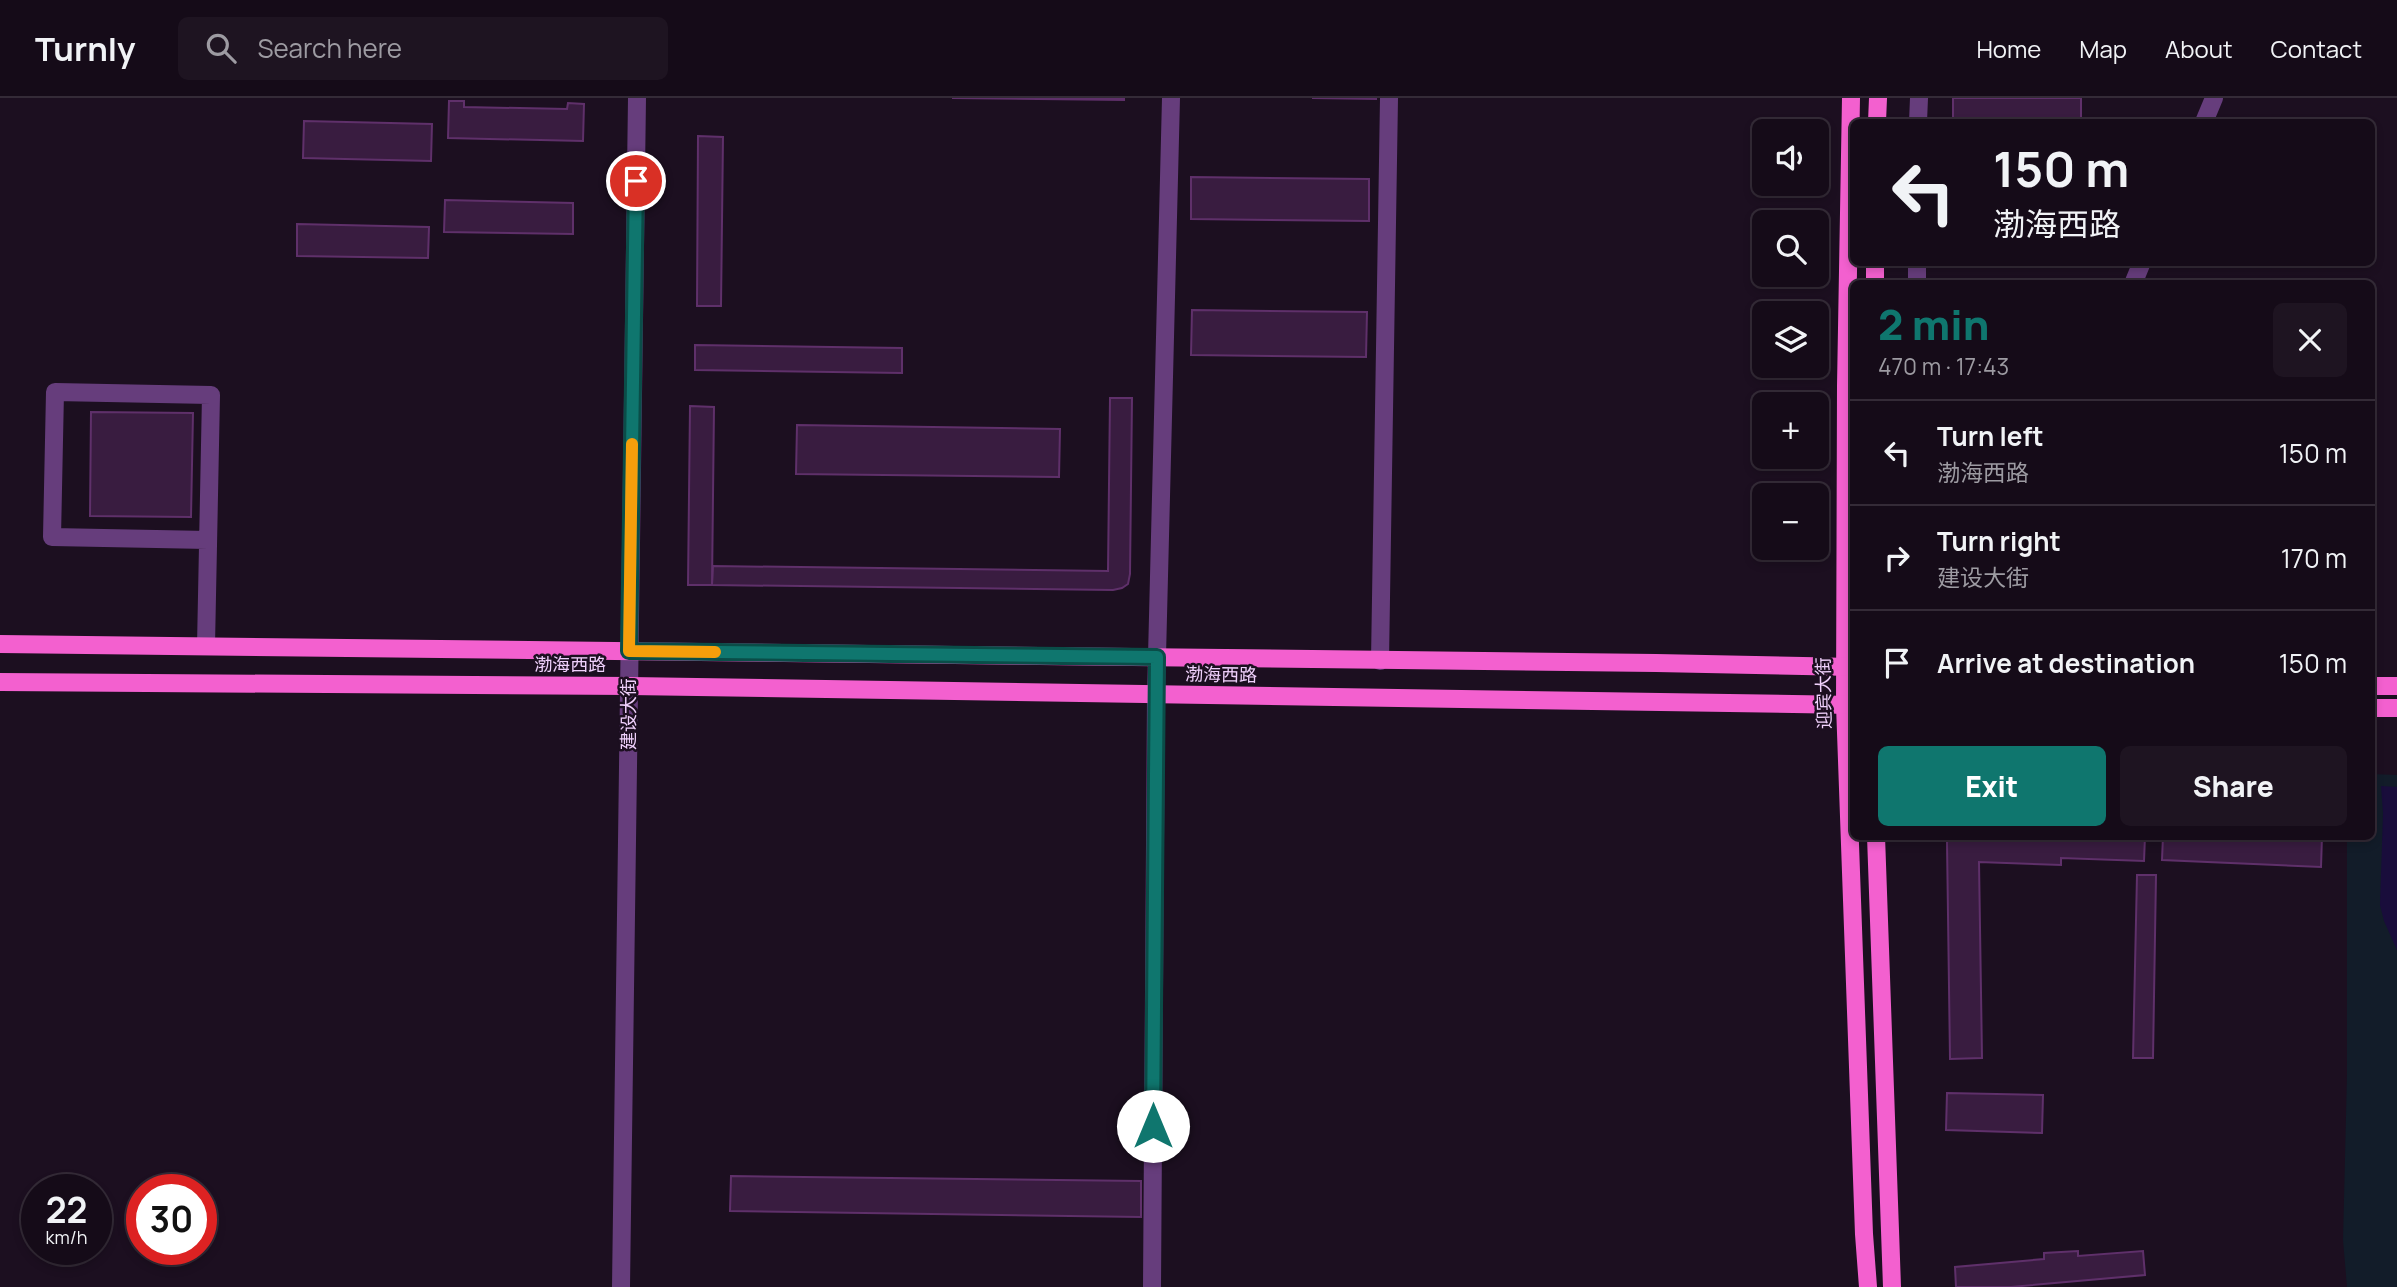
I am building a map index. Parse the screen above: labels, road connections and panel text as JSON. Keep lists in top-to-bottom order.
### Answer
{
  "streets": {
    "main road": ["渤海西路", "迎宾大街"],
    "street": ["建设大街"]
  },
  "crossings": [
    ["渤海西路", "迎宾大街"],
    ["渤海西路", "建设大街"]
  ],
  "page": {
    "header": "Turnly",
    "search": "Search here",
    "nav": [
      "Home",
      "Map",
      "About",
      "Contact"
    ],
    "map_buttons": ["+", "−"],
    "turn": ["150 m", "渤海西路"],
    "heading": ["2 min", "470 m · 17:43"],
    "list": [
      {
        "name": "Turn left",
        "note": "渤海西路",
        "value": "150 m"
      },
      {
        "name": "Turn right",
        "note": "建设大街",
        "value": "170 m"
      },
      {
        "name": "Arrive at destination",
        "value": "150 m"
      }
    ],
    "buttons": ["Exit", "Share"],
    "speed": "22 km/h",
    "limit": "30"
  }
}
